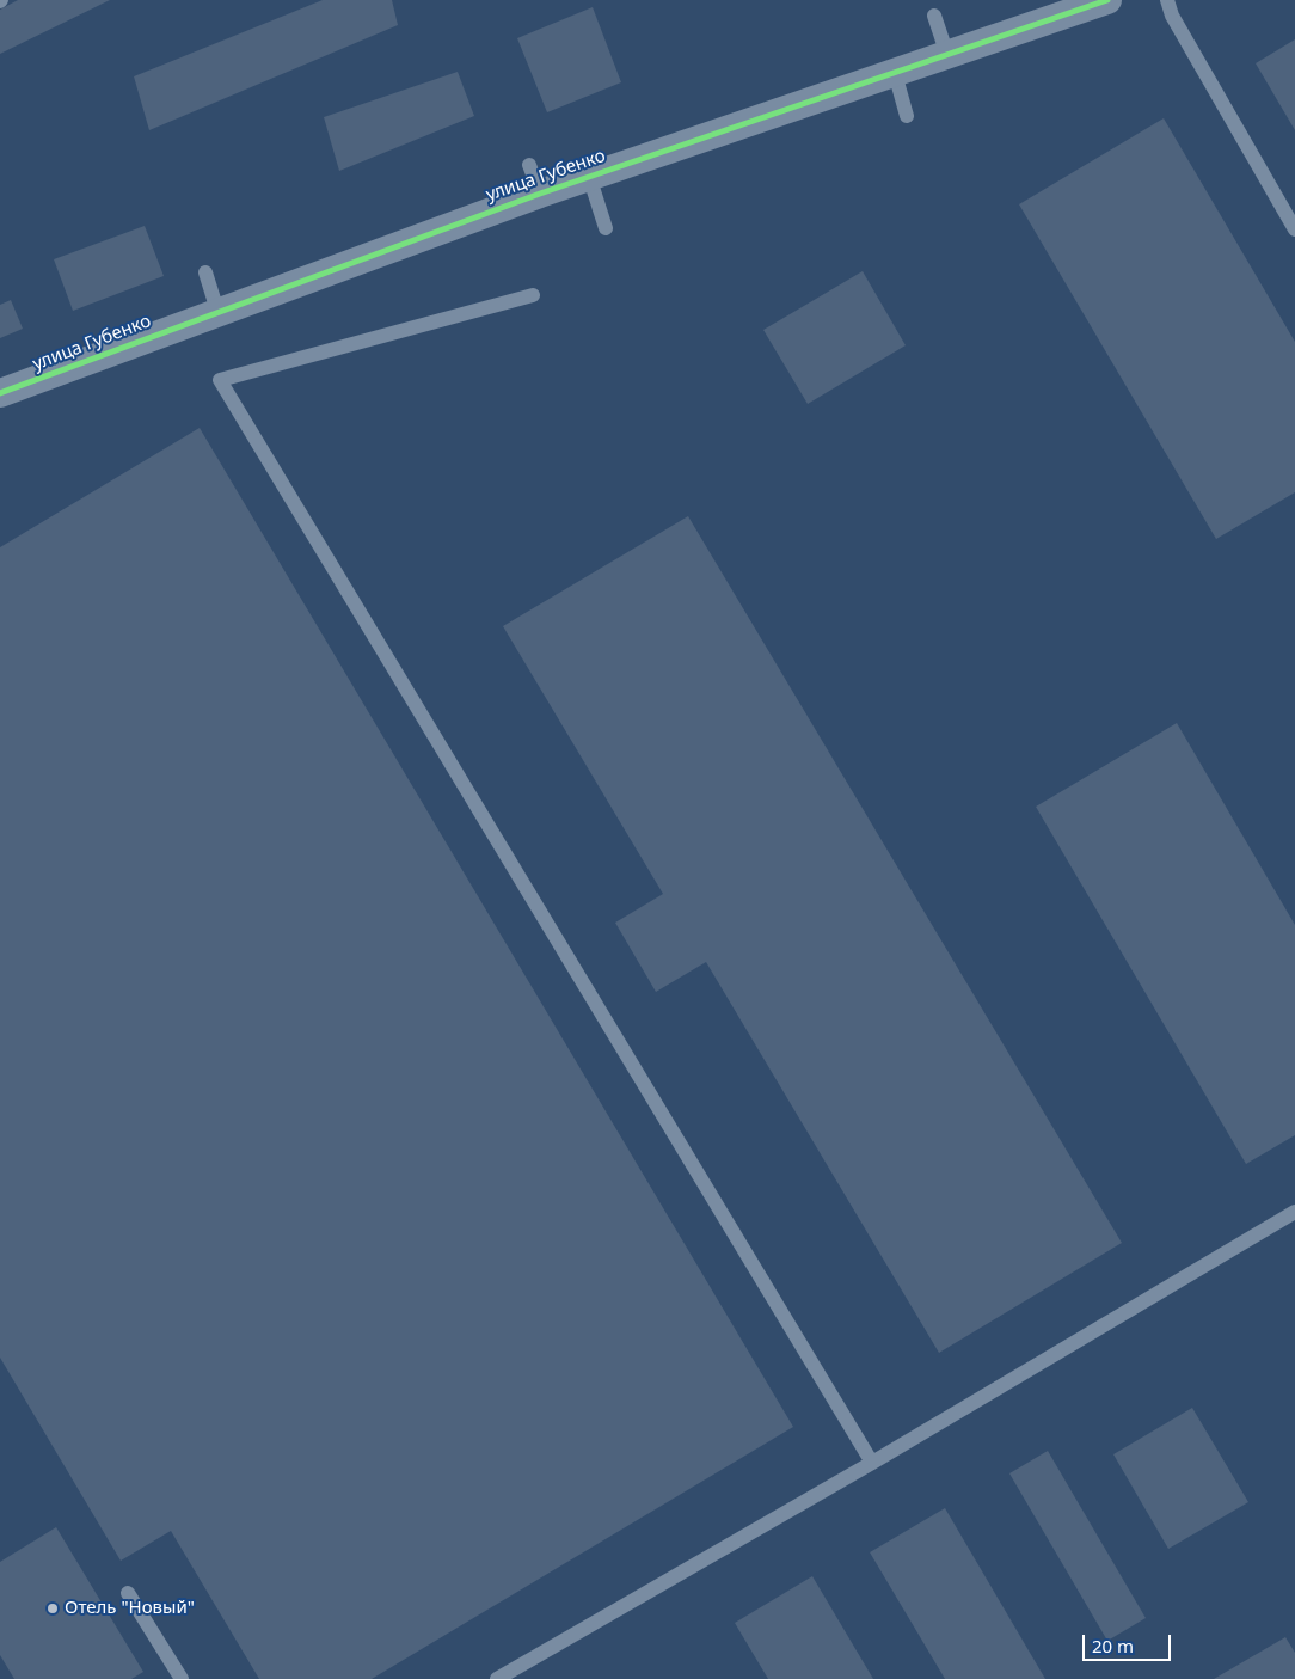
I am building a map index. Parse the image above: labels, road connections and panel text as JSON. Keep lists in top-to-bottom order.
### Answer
{
  "streets": {
    "street": ["улица Губенко"]
  },
  "places": ["Отель \"Новый\""],
  "scale_bar": "20 m"
}
